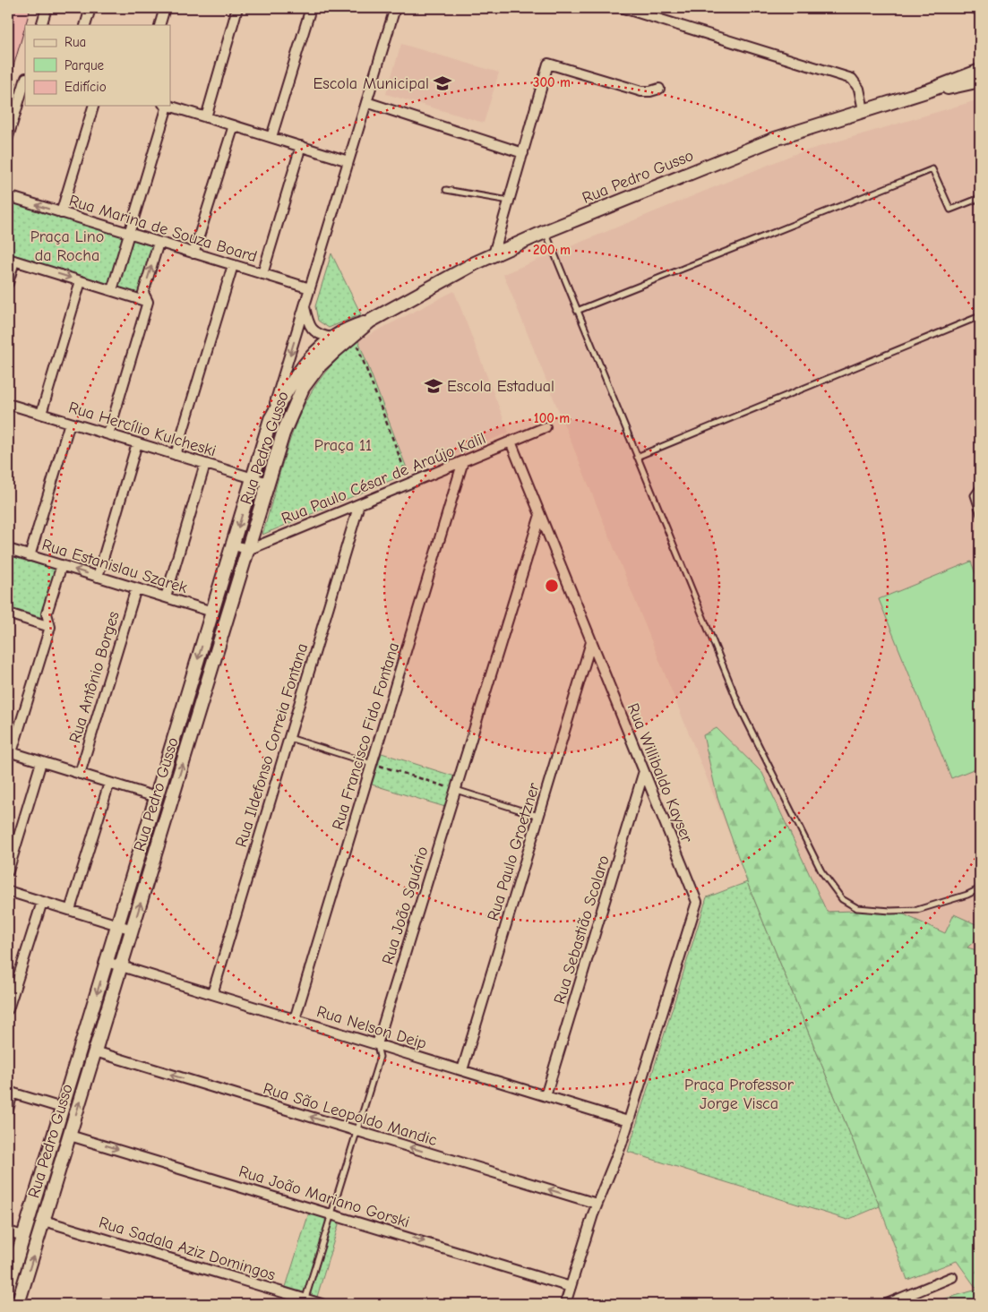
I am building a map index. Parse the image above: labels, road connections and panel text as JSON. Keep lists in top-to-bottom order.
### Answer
{
  "streets": {
    "main road": ["Rua Pedro Gusso"],
    "street": [
      "Rua Marina de Souza Board",
      "Rua Hercílio Kulcheski",
      "Rua Paulo César de Araújo Kalil",
      "Rua Estanislau Szarek",
      "Rua Antônio Borges",
      "Rua Francisco Fido Fontana",
      "Rua Ildefonso Correia Fontana",
      "Rua Willibaldo Kayser",
      "Rua Paulo Groetzner",
      "Rua João Sguário",
      "Rua Sebastião Scolaro",
      "Rua Nelson Deip",
      "Rua São Leopoldo Mandic",
      "Rua João Mariano Gorski",
      "Rua Sadala Aziz Domingos"
    ]
  },
  "crossings": [
    ["Rua Pedro Gusso", "Rua Hercílio Kulcheski"],
    ["Rua Pedro Gusso", "Rua Paulo César de Araújo Kalil"],
    ["Rua Pedro Gusso", "Rua Estanislau Szarek"],
    ["Rua Pedro Gusso", "Rua Nelson Deip"],
    ["Rua Pedro Gusso", "Rua São Leopoldo Mandic"],
    ["Rua Pedro Gusso", "Rua João Mariano Gorski"],
    ["Rua Pedro Gusso", "Rua Sadala Aziz Domingos"],
    ["Rua Paulo César de Araújo Kalil", "Rua Francisco Fido Fontana"],
    ["Rua Paulo César de Araújo Kalil", "Rua Ildefonso Correia Fontana"],
    ["Rua Paulo César de Araújo Kalil", "Rua Willibaldo Kayser"],
    ["Rua Estanislau Szarek", "Rua Antônio Borges"],
    ["Rua Francisco Fido Fontana", "Rua Nelson Deip"],
    ["Rua Ildefonso Correia Fontana", "Rua Nelson Deip"],
    ["Rua Willibaldo Kayser", "Rua Paulo Groetzner"],
    ["Rua Willibaldo Kayser", "Rua João Sguário"],
    ["Rua Willibaldo Kayser", "Rua Sebastião Scolaro"],
    ["Rua Willibaldo Kayser", "Rua Nelson Deip"],
    ["Rua Willibaldo Kayser", "Rua São Leopoldo Mandic"],
    ["Rua Willibaldo Kayser", "Rua João Mariano Gorski"],
    ["Rua Paulo Groetzner", "Rua Nelson Deip"],
    ["Rua João Sguário", "Rua Nelson Deip"],
    ["Rua João Sguário", "Rua São Leopoldo Mandic"],
    ["Rua João Sguário", "Rua João Mariano Gorski"],
    ["Rua João Sguário", "Rua Sadala Aziz Domingos"],
    ["Rua Sebastião Scolaro", "Rua Nelson Deip"]
  ],
  "one_way": ["Rua São Leopoldo Mandic", "Rua João Mariano Gorski"],
  "parks": ["Praça Lino da Rocha", "Praça 11", "Praça Professor Jorge Visca"],
  "places": {
    "school or university": ["Escola Municipal", "Escola Estadual"]
  },
  "legend": ["Rua", "Parque", "Edifício"],
  "rings": ["300 m", "200 m", "100 m"]
}
